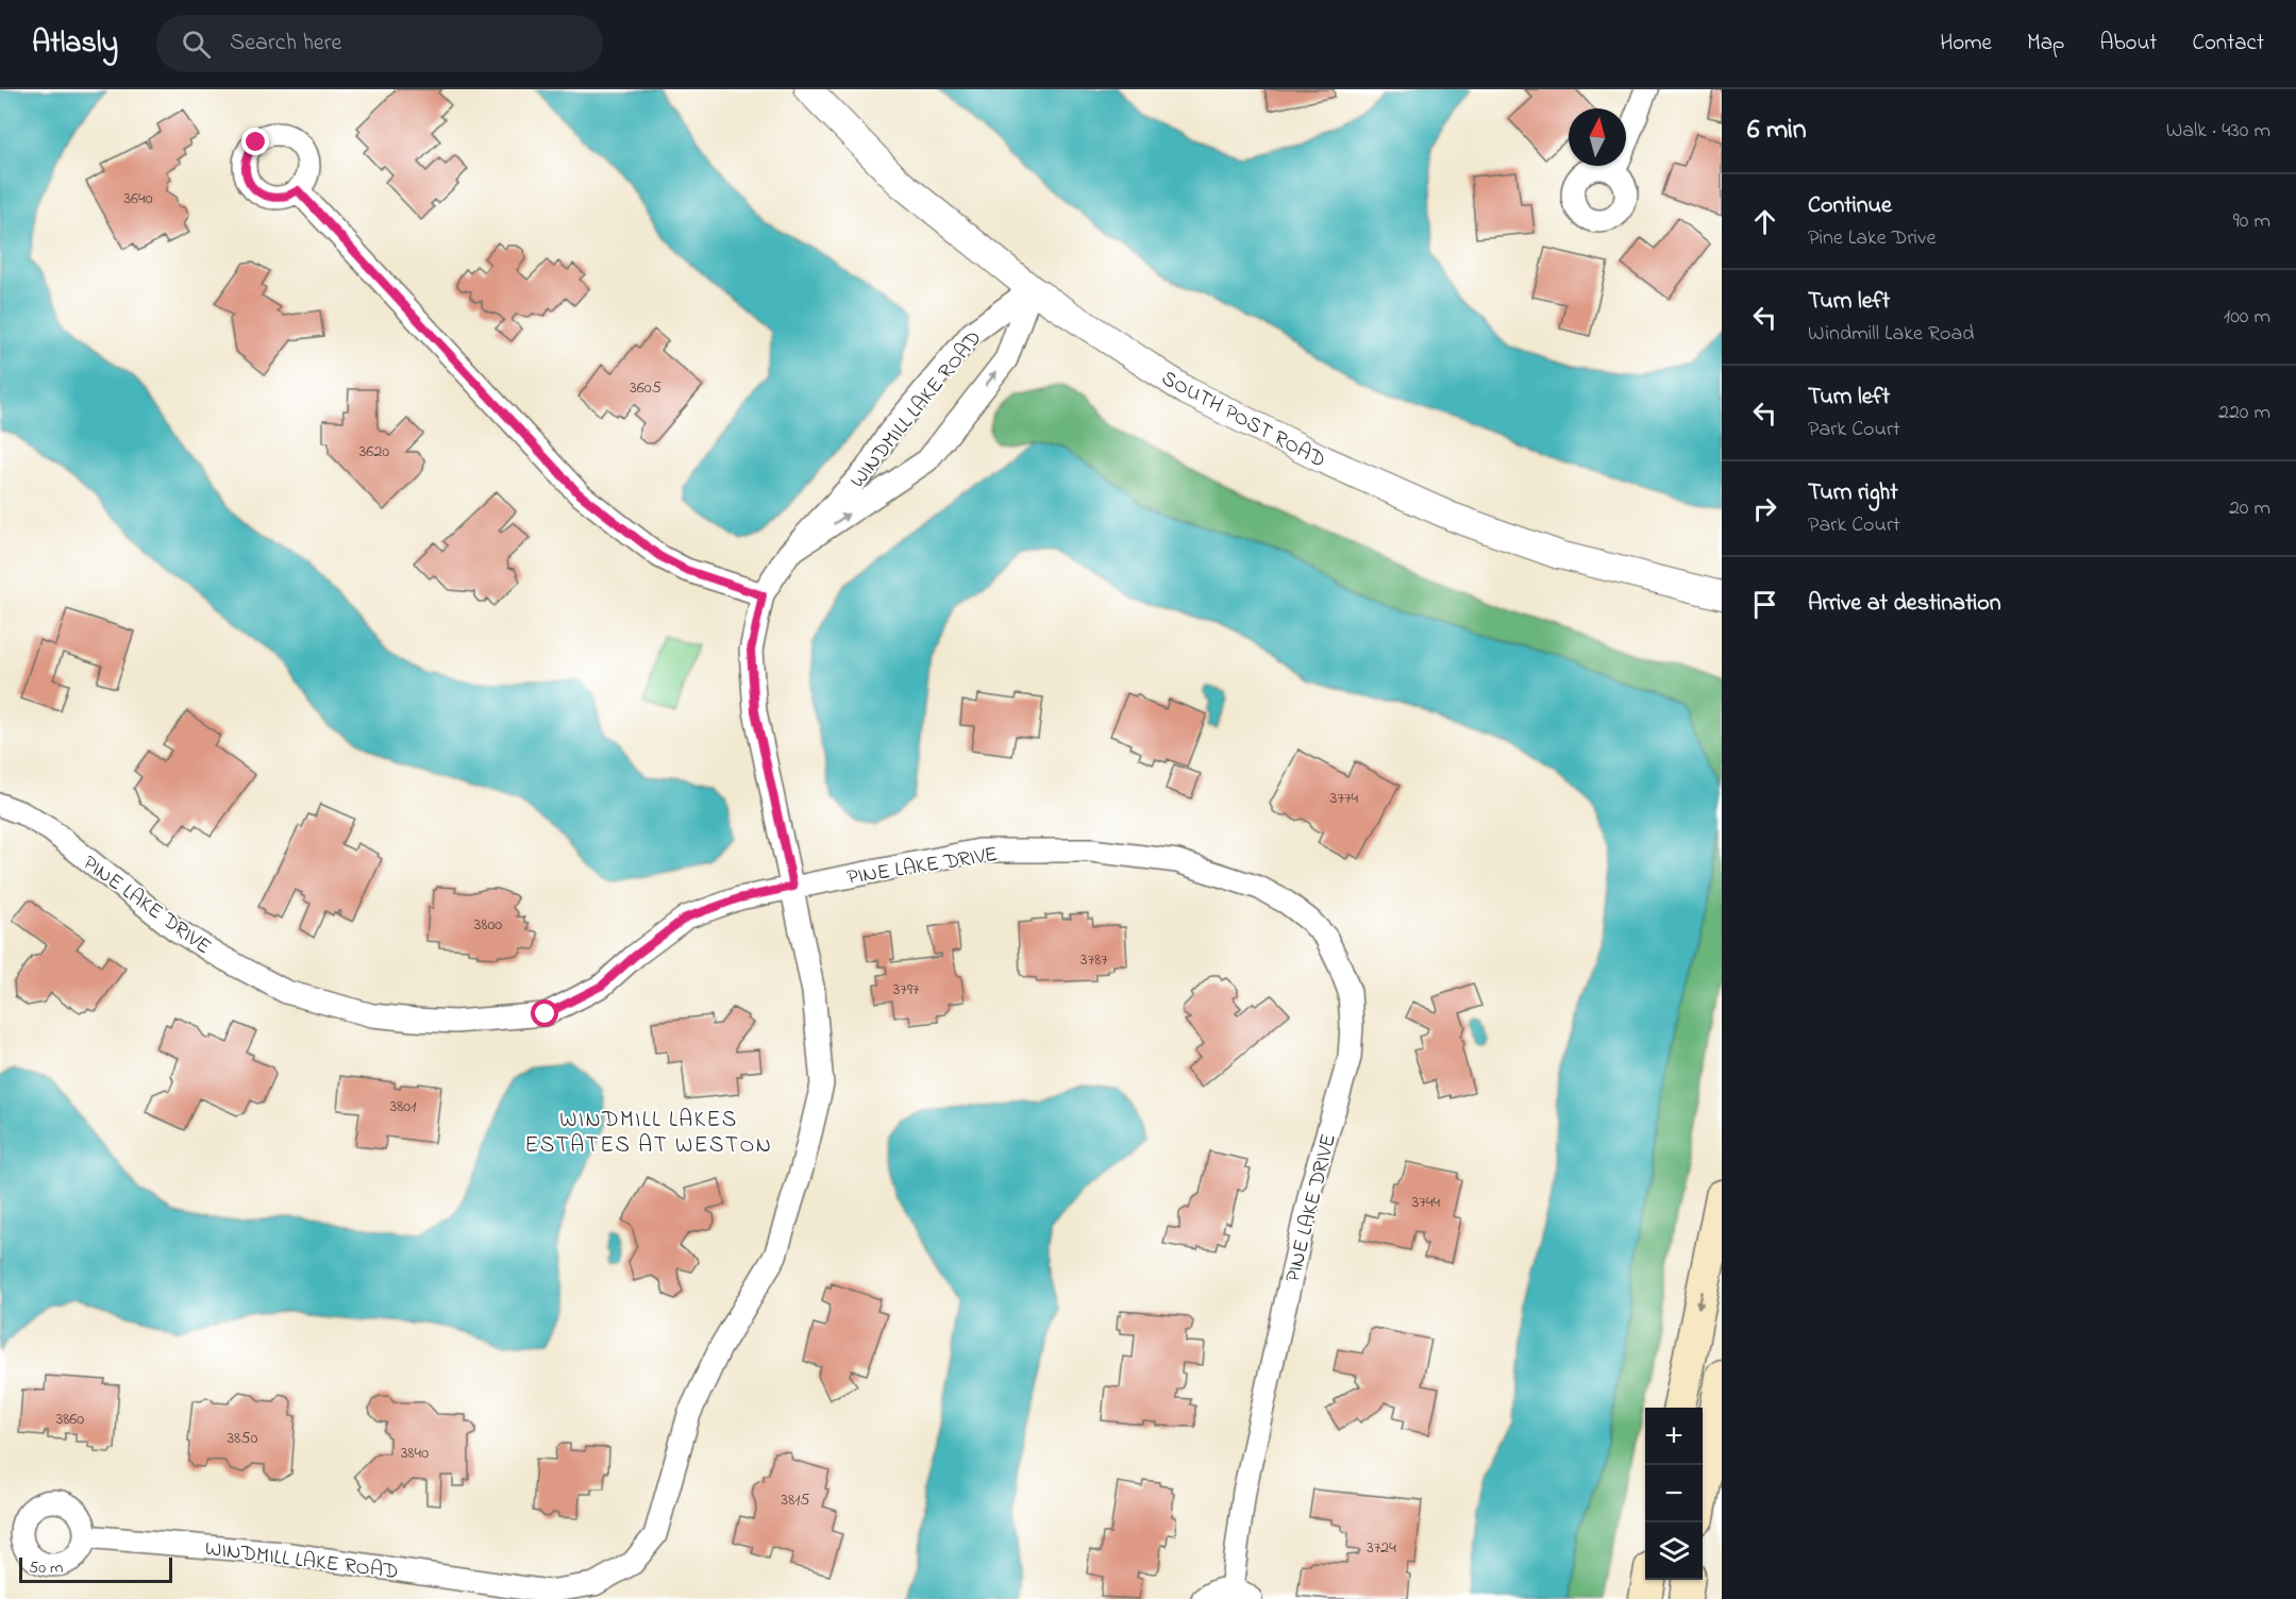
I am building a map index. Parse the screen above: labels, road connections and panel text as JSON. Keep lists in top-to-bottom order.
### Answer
{
  "streets": {
    "street": ["WINDMILL LAKE ROAD", "SOUTH POST ROAD", "PINE LAKE DRIVE"]
  },
  "crossings": [
    ["WINDMILL LAKE ROAD", "SOUTH POST ROAD"],
    ["WINDMILL LAKE ROAD", "PINE LAKE DRIVE"]
  ],
  "districts": ["WINDMILL LAKES ESTATES AT WESTON"],
  "house_numbers": [
    "3640",
    "3605",
    "3620",
    "3774",
    "3800",
    "3787",
    "3797",
    "3801",
    "3744",
    "3860",
    "3850",
    "3840",
    "3815",
    "3724"
  ],
  "scale_bar": "50 m",
  "north": "top",
  "page": {
    "header": "Atlasly",
    "search": "Search here",
    "nav": [
      "Home",
      "Map",
      "About",
      "Contact"
    ],
    "heading": ["6 min", "Walk · 430 m"],
    "list": [
      ["Continue", "Pine Lake Drive", "90 m"],
      ["Turn left", "Windmill Lake Road", "100 m"],
      ["Turn left", "Park Court", "220 m"],
      ["Turn right", "Park Court", "20 m"],
      "Arrive at destination"
    ],
    "map_buttons": ["+", "−"],
    "scale": "50 m"
  }
}
